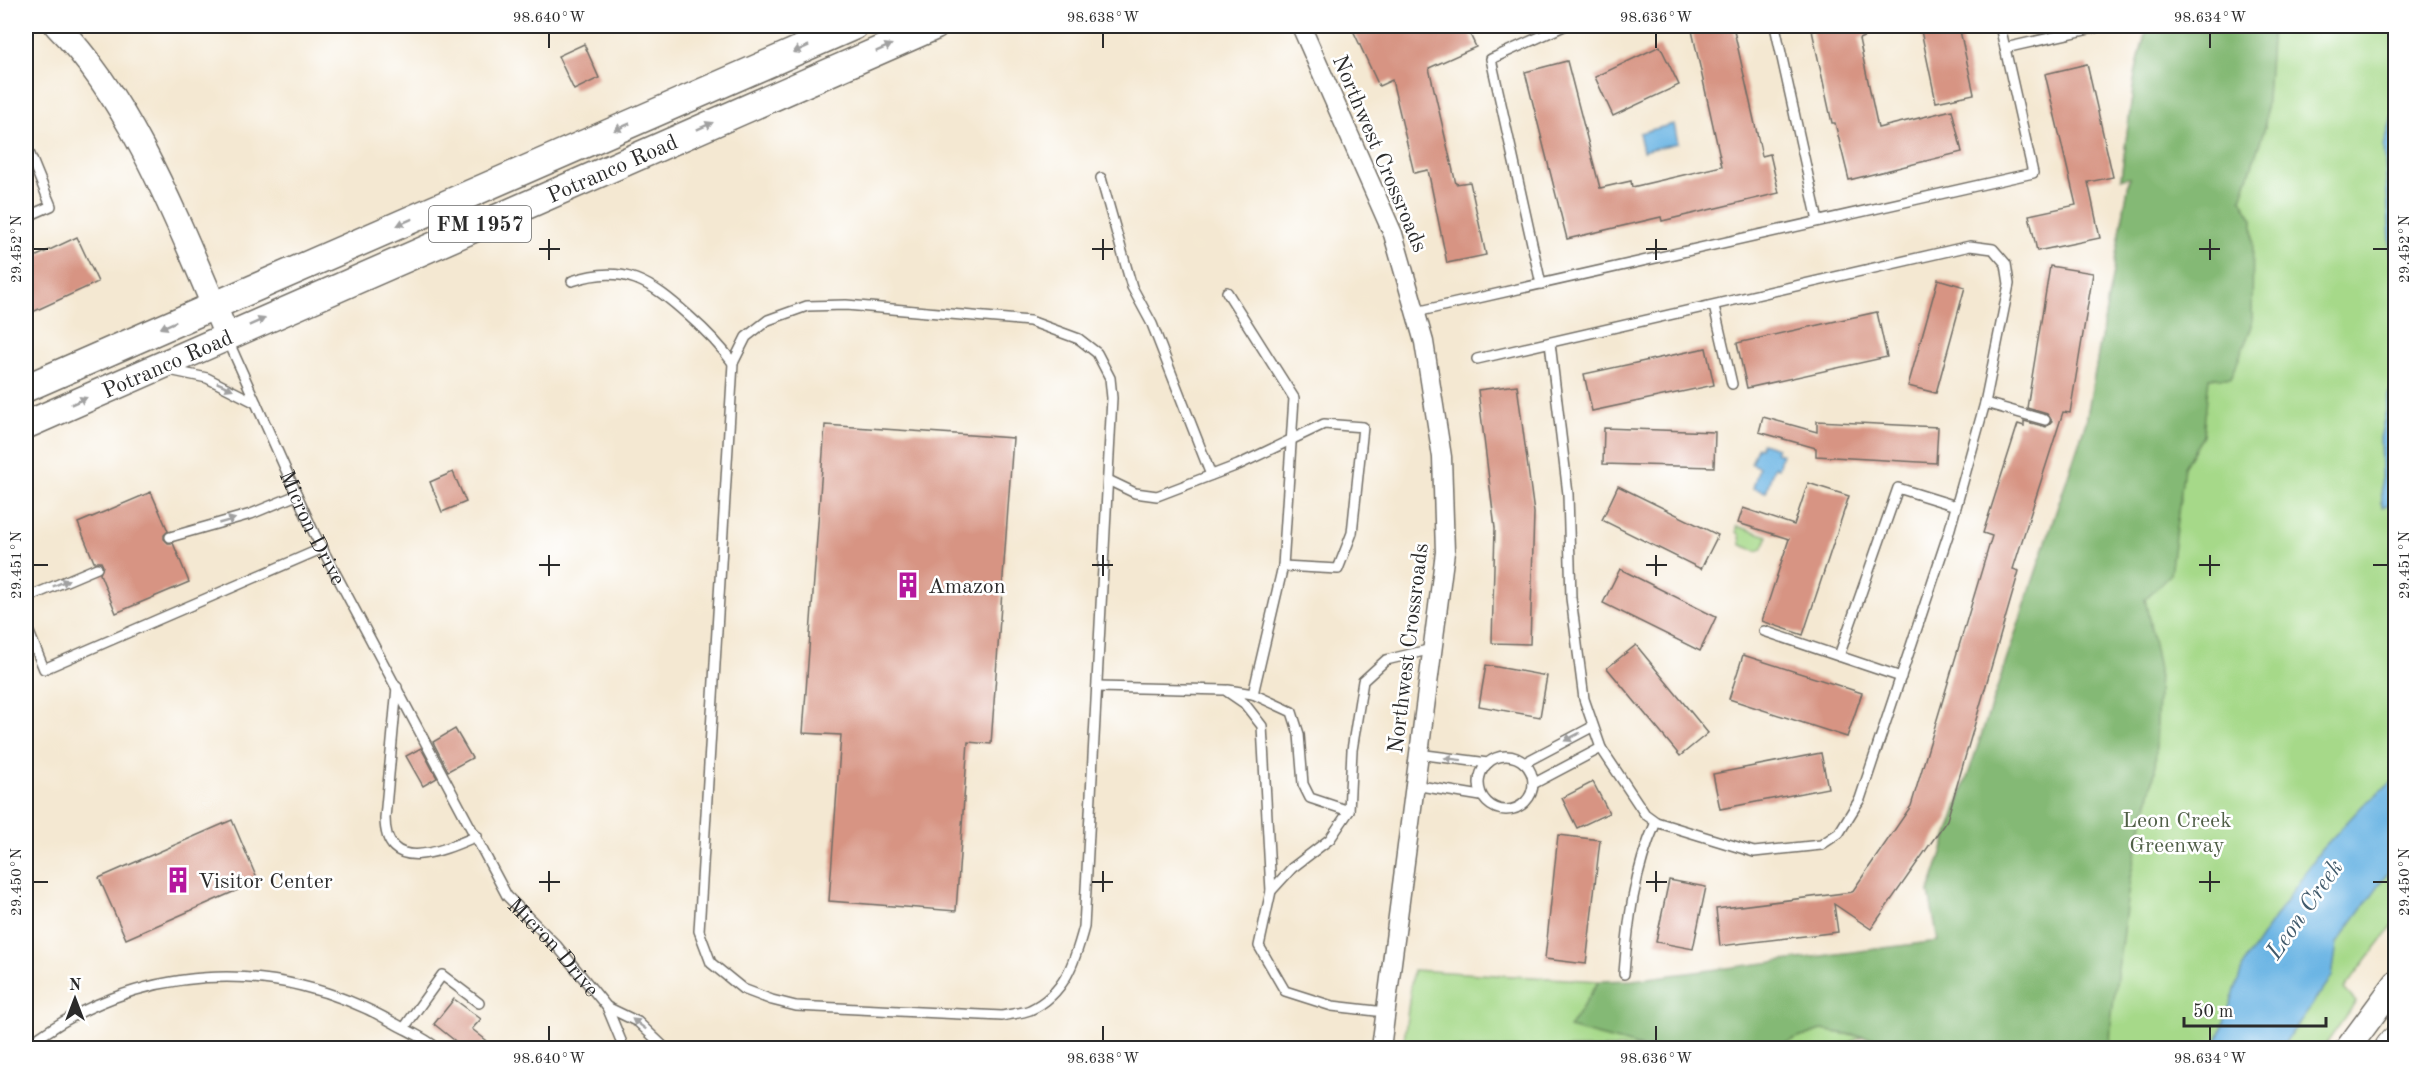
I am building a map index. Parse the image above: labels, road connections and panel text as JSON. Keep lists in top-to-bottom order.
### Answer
{
  "streets": {
    "main road": ["Potranco Road", "FM 1957"],
    "street": ["Northwest Crossroads", "Micron Drive"]
  },
  "crossings": [
    ["Potranco Road", "Micron Drive"]
  ],
  "water": ["Leon Creek"],
  "parks": ["Leon Creek Greenway"],
  "places": {
    "building": ["Amazon", "Visitor Center"]
  },
  "scale_bar": "50 m",
  "north": "top",
  "coordinates": [
    "98.640°W",
    "98.638°W",
    "98.636°W",
    "98.634°W",
    "29.452°N",
    "29.451°N",
    "29.450°N"
  ]
}
